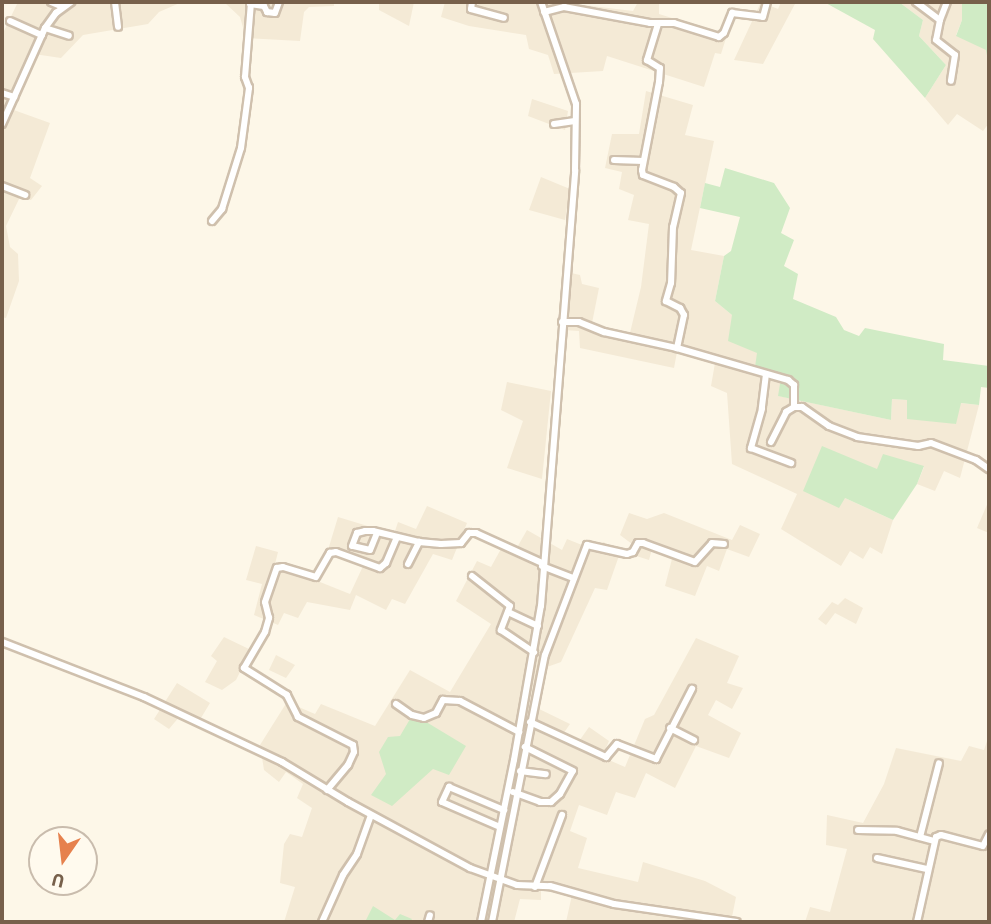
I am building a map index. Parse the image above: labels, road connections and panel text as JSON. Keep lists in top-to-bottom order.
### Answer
{
  "north": "bottom"
}
